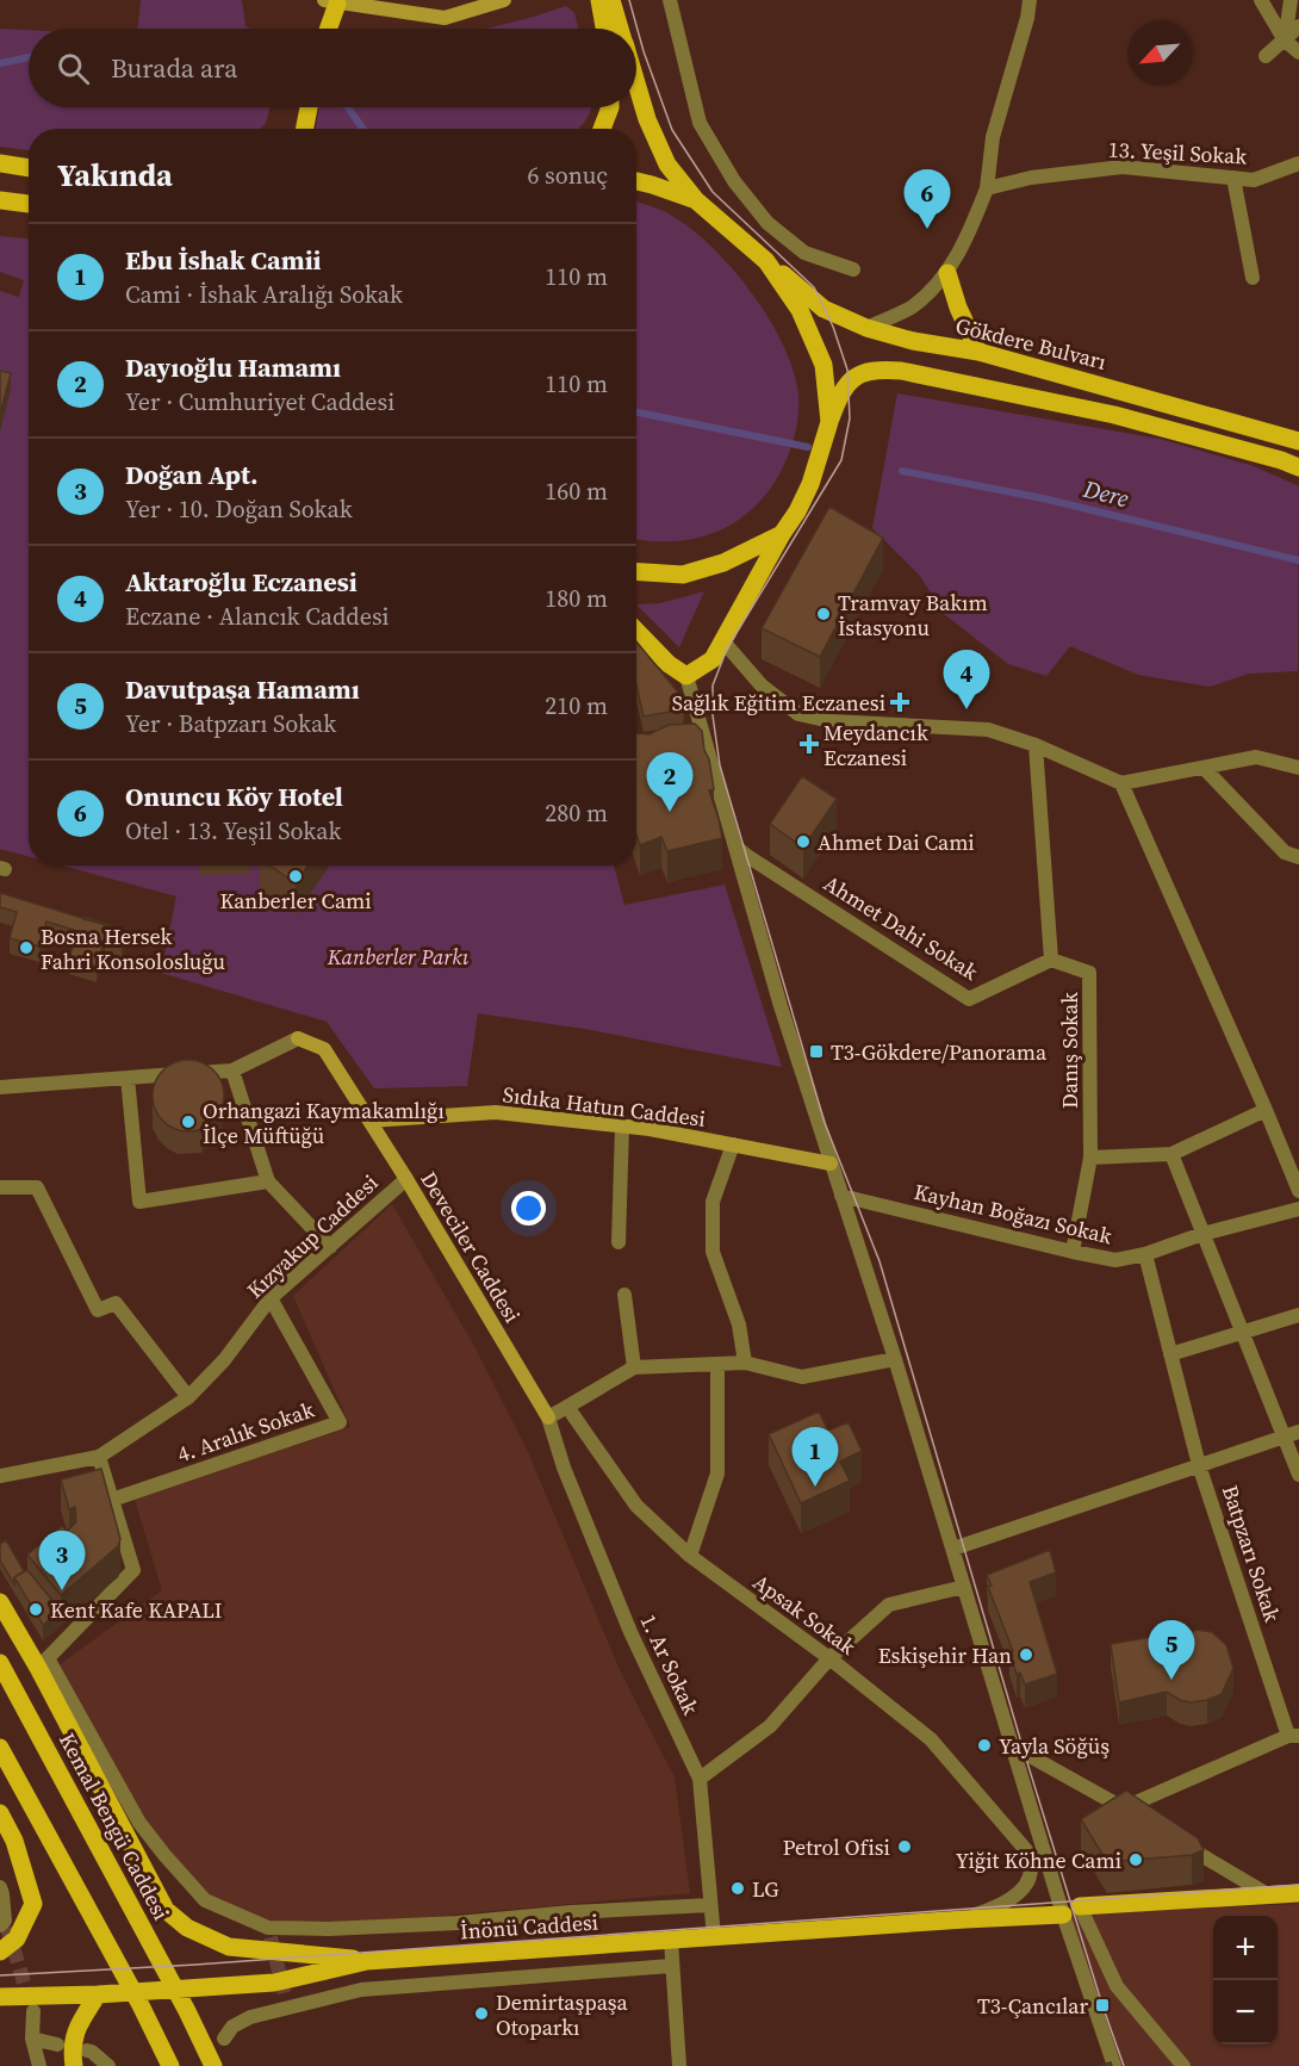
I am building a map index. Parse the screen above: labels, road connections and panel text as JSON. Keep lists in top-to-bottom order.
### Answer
{
  "streets": {
    "main road": [
      "Gökdere Bulvarı",
      "Sıdıka Hatun Caddesi",
      "Deveciler Caddesi",
      "Kemal Bengü Caddesi",
      "İnönü Caddesi"
    ],
    "street": [
      "13. Yeşil Sokak",
      "Ahmet Dahi Sokak",
      "Danış Sokak",
      "Kayhan Boğazı Sokak",
      "Kızyakup Caddesi",
      "4. Aralık Sokak",
      "Batpzarı Sokak",
      "Apsak Sokak",
      "1. Ar Sokak"
    ]
  },
  "crossings": [
    ["Ahmet Dahi Sokak", "Danış Sokak"],
    ["Danış Sokak", "Kayhan Boğazı Sokak"],
    ["Sıdıka Hatun Caddesi", "Deveciler Caddesi"],
    ["Kayhan Boğazı Sokak", "Batpzarı Sokak"],
    ["Kızyakup Caddesi", "Deveciler Caddesi"],
    ["Kızyakup Caddesi", "4. Aralık Sokak"],
    ["Deveciler Caddesi", "1. Ar Sokak"],
    ["Apsak Sokak", "İnönü Caddesi"],
    ["1. Ar Sokak", "İnönü Caddesi"]
  ],
  "water": ["Dere"],
  "parks": ["Kanberler Parkı"],
  "places": {
    "other": [
      "Tramvay Bakım İstasyonu",
      "Ahmet Dai Cami",
      "Kanberler Cami",
      "Bosna Hersek Fahri Konsolosluğu",
      "Orhangazi Kaymakamlığı İlçe Müftüğü",
      "Kent Kafe KAPALI",
      "Eskişehir Han",
      "Yayla Söğüş",
      "Petrol Ofisi",
      "Yiğit Köhne Cami",
      "LG",
      "Demirtaşpaşa Otoparkı"
    ],
    "health": ["Sağlık Eğitim Eczanesi", "Meydancık Eczanesi"],
    "transit": ["T3-Gökdere/Panorama", "T3-Çancılar"]
  },
  "north": "bottom left",
  "page": {
    "search": "Burada ara",
    "heading": ["Yakında", "6 sonuç"],
    "pins": [
      "6",
      "4",
      "2",
      "1",
      "3",
      "5"
    ],
    "list": [
      {
        "mark": "1",
        "name": "Ebu İshak Camii",
        "note": "Cami · İshak Aralığı Sokak",
        "value": "110 m"
      },
      {
        "mark": "2",
        "name": "Dayıoğlu Hamamı",
        "note": "Yer · Cumhuriyet Caddesi",
        "value": "110 m"
      },
      {
        "mark": "3",
        "name": "Doğan Apt.",
        "note": "Yer · 10. Doğan Sokak",
        "value": "160 m"
      },
      {
        "mark": "4",
        "name": "Aktaroğlu Eczanesi",
        "note": "Eczane · Alancık Caddesi",
        "value": "180 m"
      },
      {
        "mark": "5",
        "name": "Davutpaşa Hamamı",
        "note": "Yer · Batpzarı Sokak",
        "value": "210 m"
      },
      {
        "mark": "6",
        "name": "Onuncu Köy Hotel",
        "note": "Otel · 13. Yeşil Sokak",
        "value": "280 m"
      }
    ],
    "map_buttons": ["+", "−"]
  }
}
